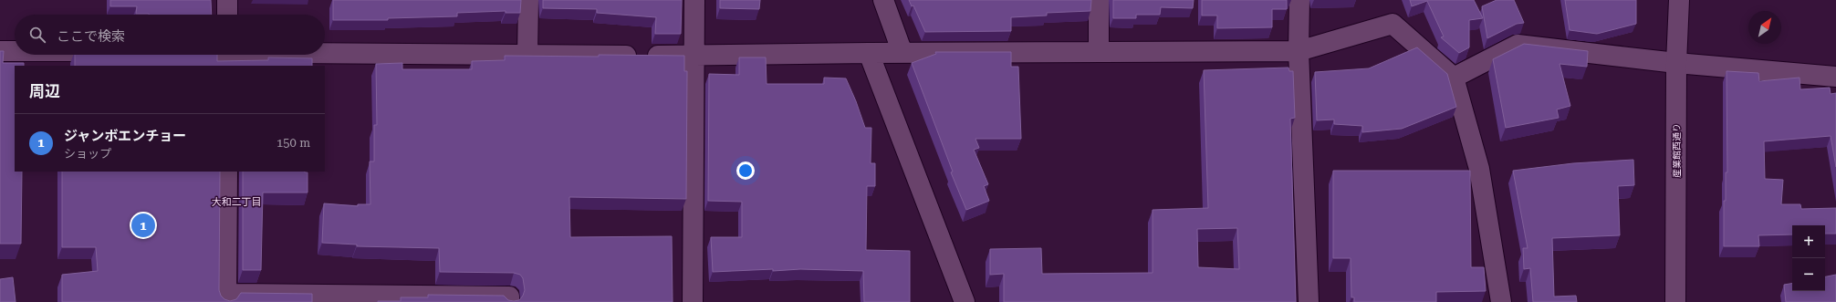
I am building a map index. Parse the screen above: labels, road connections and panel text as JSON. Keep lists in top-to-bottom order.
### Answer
{
  "streets": {
    "street": ["産業館西通り"]
  },
  "districts": ["大和二丁目"],
  "north": "top right",
  "page": {
    "search": "ここで検索",
    "heading": "周辺",
    "list": [
      {
        "mark": "1",
        "name": "ジャンボエンチョー",
        "note": "ショップ",
        "value": "150 m"
      }
    ],
    "pins": "1",
    "map_buttons": ["+", "−"]
  }
}
